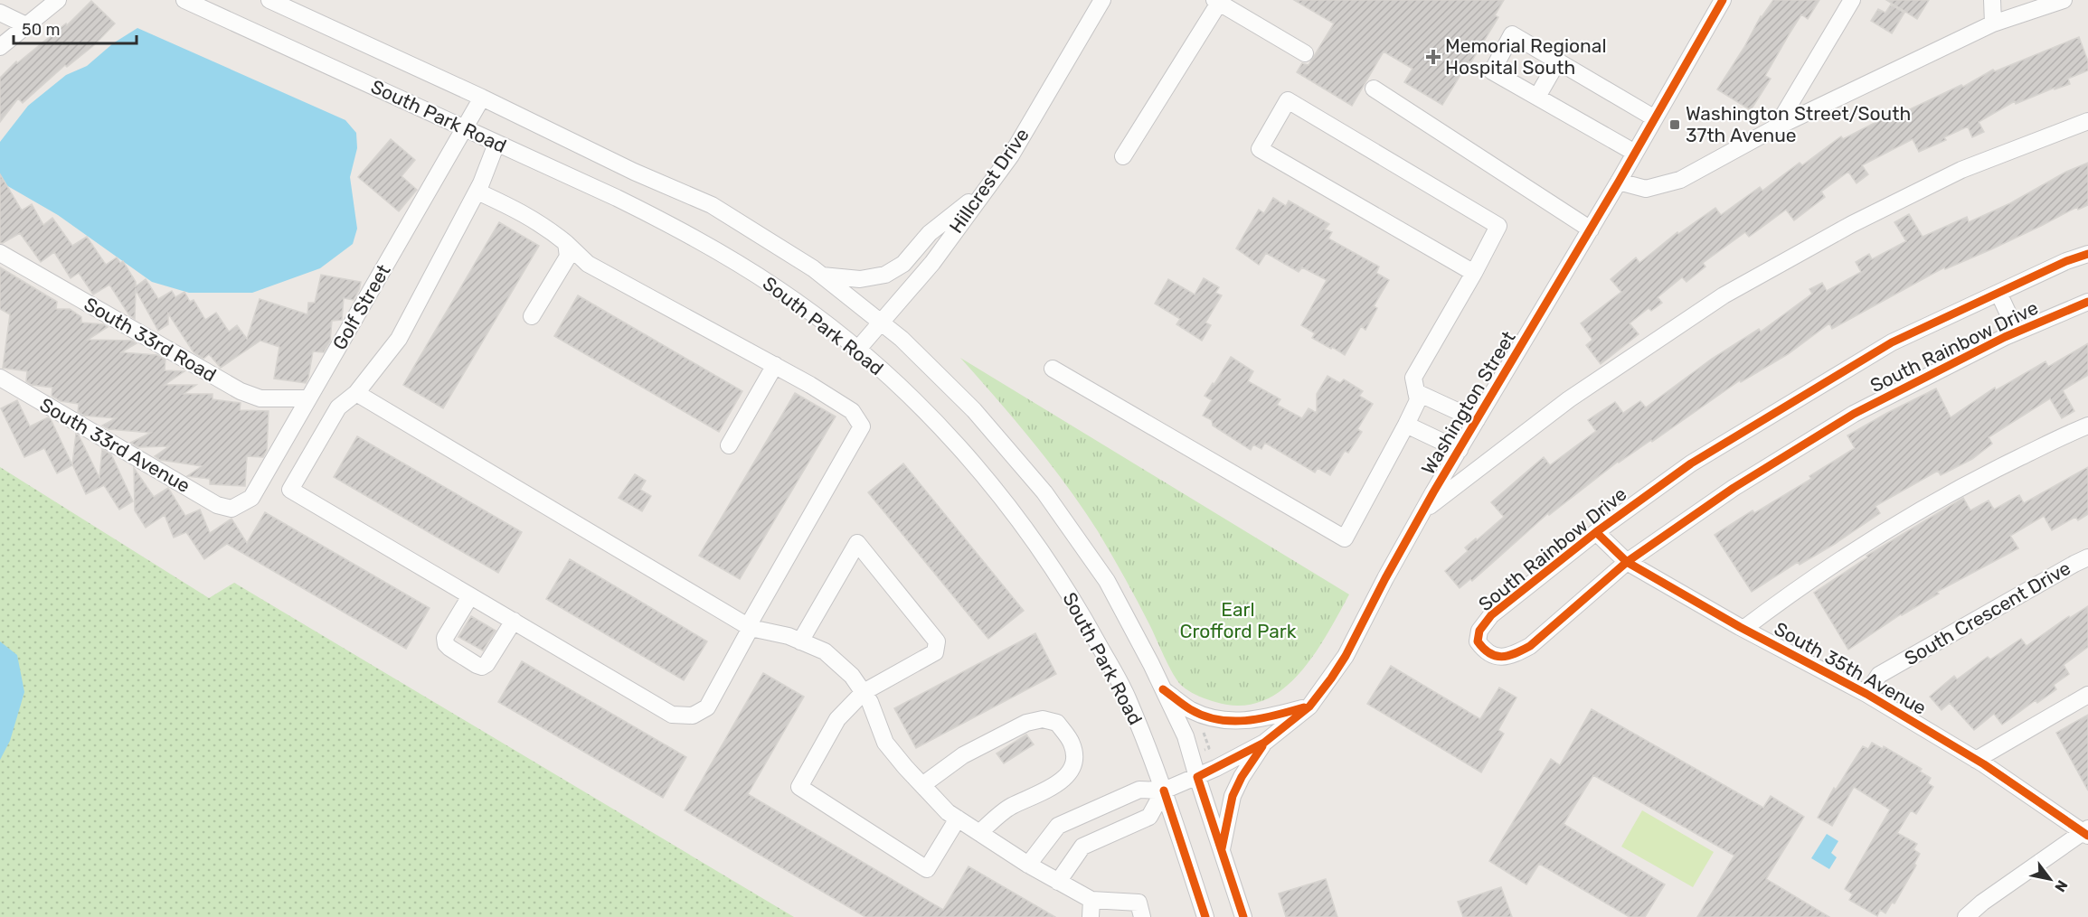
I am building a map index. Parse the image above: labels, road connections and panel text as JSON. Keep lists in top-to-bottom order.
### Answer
{
  "streets": {
    "street": [
      "South Park Road",
      "Hillcrest Drive",
      "Golf Street",
      "South 33rd Road",
      "South Rainbow Drive",
      "Washington Street",
      "South 33rd Avenue",
      "South Crescent Drive",
      "South 35th Avenue"
    ]
  },
  "crossings": [
    ["South Park Road", "Hillcrest Drive"],
    ["South Park Road", "Golf Street"],
    ["South Park Road", "Washington Street"],
    ["Golf Street", "South 33rd Road"],
    ["Golf Street", "South 33rd Avenue"],
    ["South Rainbow Drive", "South 35th Avenue"],
    ["South Crescent Drive", "South 35th Avenue"]
  ],
  "parks": ["Earl Crofford Park"],
  "places": {
    "health": ["Memorial Regional Hospital South"],
    "transit": ["Washington Street/South 37th Avenue"]
  },
  "scale_bar": "50 m",
  "north": "bottom right"
}
